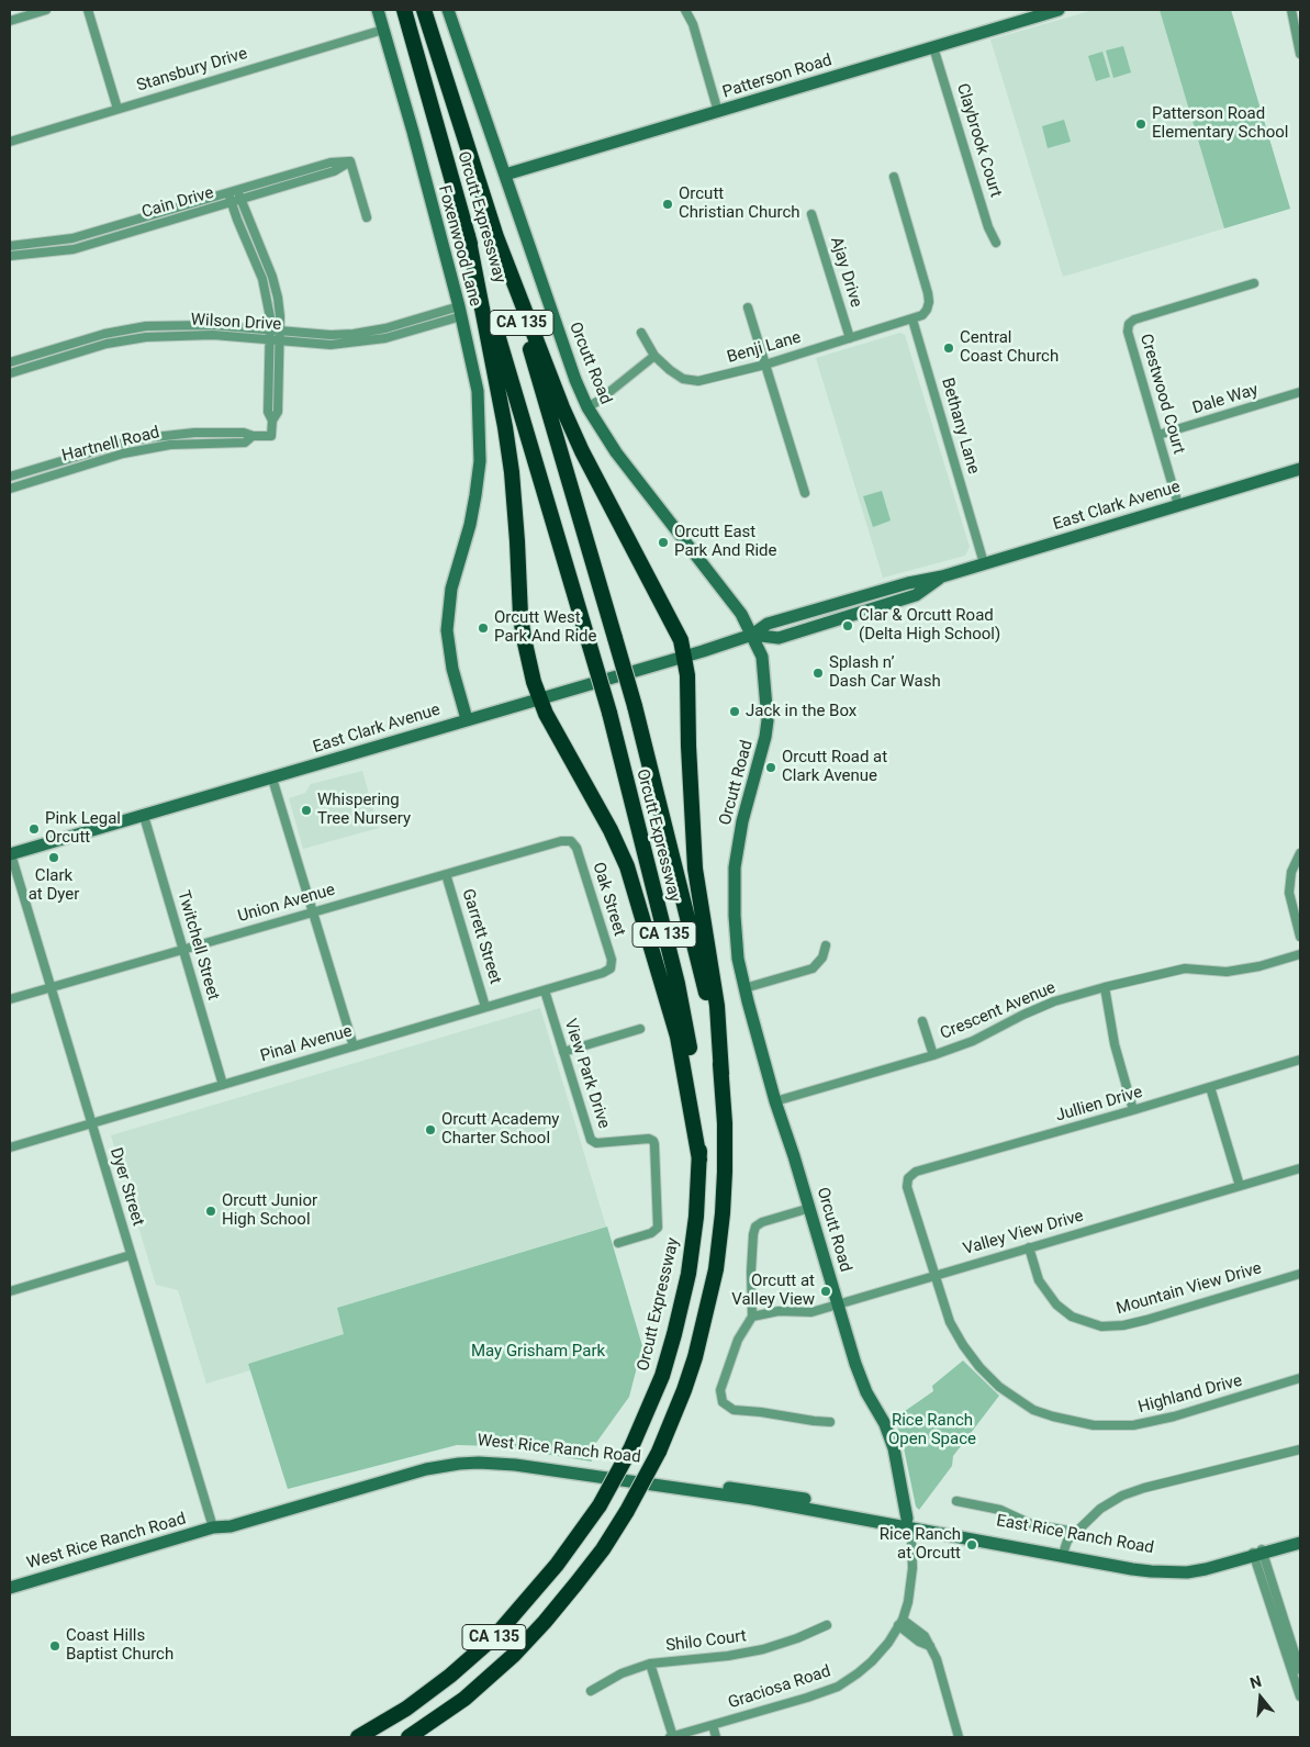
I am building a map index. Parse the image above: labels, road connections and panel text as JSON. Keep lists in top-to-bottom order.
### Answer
{
  "streets": {
    "highway": ["Orcutt Expressway", "CA 135"],
    "main road": [
      "Patterson Road",
      "Foxenwood Lane",
      "Orcutt Road",
      "East Clark Avenue",
      "West Rice Ranch Road",
      "East Rice Ranch Road"
    ],
    "street": [
      "Stansbury Drive",
      "Claybrook Court",
      "Cain Drive",
      "Ajay Drive",
      "Wilson Drive",
      "Benji Lane",
      "Crestwood Court",
      "Dale Way",
      "Bethany Lane",
      "Hartnell Road",
      "Oak Street",
      "Union Avenue",
      "Garrett Street",
      "Twitchell Street",
      "Crescent Avenue",
      "Pinal Avenue",
      "View Park Drive",
      "Jullien Drive",
      "Dyer Street",
      "Valley View Drive",
      "Mountain View Drive",
      "Highland Drive",
      "Shilo Court",
      "Graciosa Road"
    ]
  },
  "crossings": [
    ["Stansbury Drive", "Foxenwood Lane"],
    ["Patterson Road", "Claybrook Court"],
    ["Patterson Road", "Orcutt Road"],
    ["Cain Drive", "Hartnell Road"],
    ["Foxenwood Lane", "Wilson Drive"],
    ["Foxenwood Lane", "East Clark Avenue"],
    ["Ajay Drive", "Benji Lane"],
    ["Wilson Drive", "Hartnell Road"],
    ["Benji Lane", "Bethany Lane"],
    ["Orcutt Road", "East Clark Avenue"],
    ["Orcutt Road", "Crescent Avenue"],
    ["Orcutt Road", "Valley View Drive"],
    ["Orcutt Road", "West Rice Ranch Road"],
    ["Orcutt Road", "East Rice Ranch Road"],
    ["Orcutt Road", "Graciosa Road"],
    ["Crestwood Court", "Dale Way"],
    ["Crestwood Court", "East Clark Avenue"],
    ["Bethany Lane", "East Clark Avenue"],
    ["East Clark Avenue", "Twitchell Street"],
    ["East Clark Avenue", "Dyer Street"],
    ["Oak Street", "Union Avenue"],
    ["Oak Street", "Pinal Avenue"],
    ["Union Avenue", "Garrett Street"],
    ["Union Avenue", "Twitchell Street"],
    ["Union Avenue", "Dyer Street"],
    ["Garrett Street", "Pinal Avenue"],
    ["Twitchell Street", "Pinal Avenue"],
    ["Pinal Avenue", "View Park Drive"],
    ["Pinal Avenue", "Dyer Street"],
    ["Jullien Drive", "Highland Drive"],
    ["Dyer Street", "West Rice Ranch Road"],
    ["Valley View Drive", "Mountain View Drive"],
    ["Valley View Drive", "Highland Drive"],
    ["West Rice Ranch Road", "East Rice Ranch Road"],
    ["West Rice Ranch Road", "Graciosa Road"],
    ["East Rice Ranch Road", "Graciosa Road"]
  ],
  "parks": ["May Grisham Park", "Rice Ranch Open Space"],
  "places": [
    "Patterson Road Elementary School",
    "Orcutt Christian Church",
    "Central Coast Church",
    "Orcutt East Park And Ride",
    "Clar & Orcutt Road (Delta High School)",
    "Orcutt West Park And Ride",
    "Splash n’ Dash Car Wash",
    "Jack in the Box",
    "Orcutt Road at Clark Avenue",
    "Whispering Tree Nursery",
    "Pink Legal Orcutt",
    "Clark at Dyer",
    "Orcutt Academy Charter School",
    "Orcutt Junior High School",
    "Orcutt at Valley View",
    "Rice Ranch at Orcutt",
    "Coast Hills Baptist Church"
  ],
  "north": "top"
}
